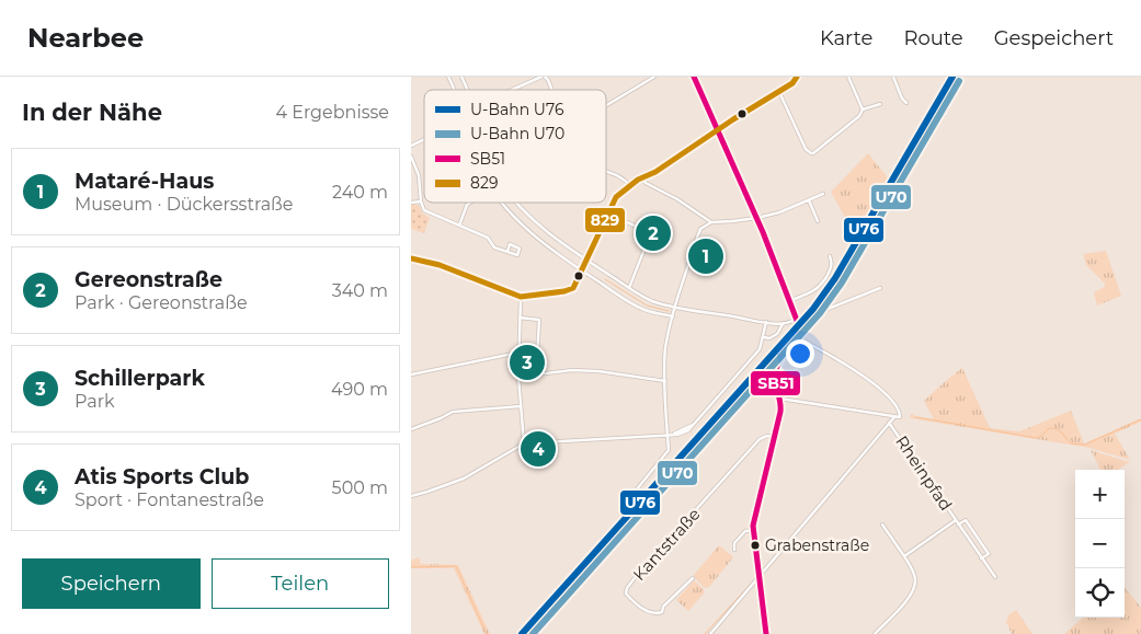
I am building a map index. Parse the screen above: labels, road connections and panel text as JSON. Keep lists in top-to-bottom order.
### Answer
{
  "streets": {
    "street": ["Rheinpfad", "Kantstraße"]
  },
  "places": ["Grabenstraße"],
  "lines": [
    "metro line U76",
    "transit line SB51",
    "transit line 829",
    "metro line U70"
  ],
  "legend": [
    "U-Bahn U76",
    "U-Bahn U70",
    "SB51",
    "829"
  ],
  "page": {
    "header": "Nearbee",
    "nav": ["Karte", "Route", "Gespeichert"],
    "heading": ["In der Nähe", "4 Ergebnisse"],
    "list": [
      {
        "mark": "1",
        "name": "Mataré-Haus",
        "note": "Museum · Dückersstraße",
        "value": "240 m"
      },
      {
        "mark": "2",
        "name": "Gereonstraße",
        "note": "Park · Gereonstraße",
        "value": "340 m"
      },
      {
        "mark": "3",
        "name": "Schillerpark",
        "note": "Park",
        "value": "490 m"
      },
      {
        "mark": "4",
        "name": "Atis Sports Club",
        "note": "Sport · Fontanestraße",
        "value": "500 m"
      }
    ],
    "pins": [
      "2",
      "1",
      "3",
      "4"
    ],
    "map_buttons": ["+", "−"],
    "buttons": ["Speichern", "Teilen"]
  }
}
